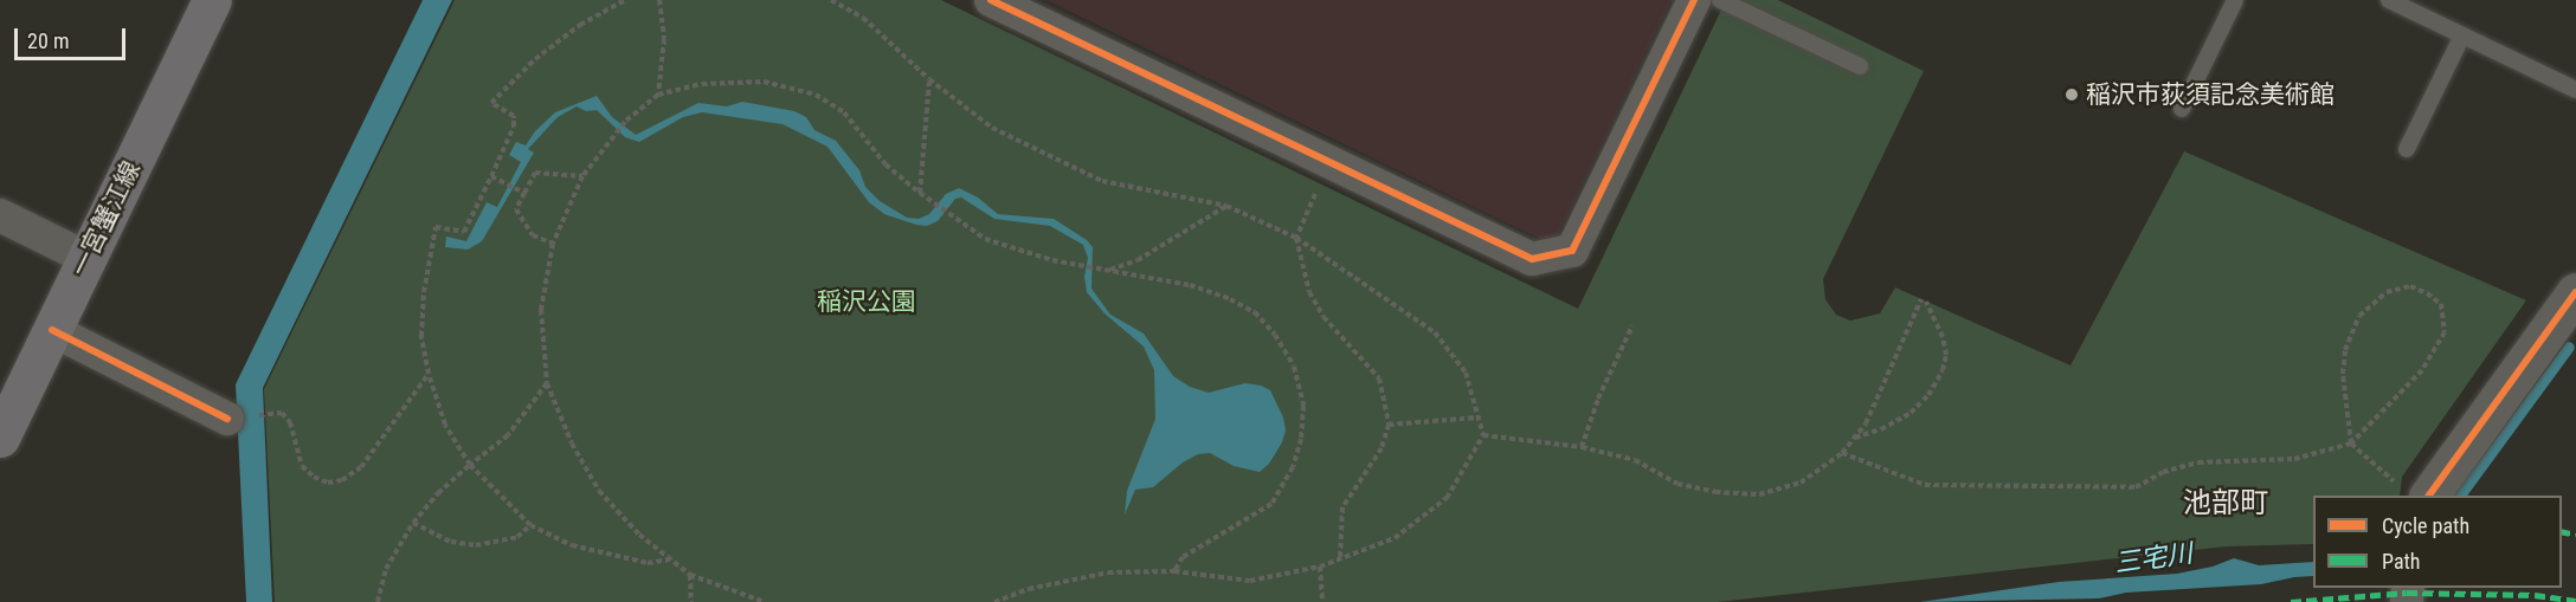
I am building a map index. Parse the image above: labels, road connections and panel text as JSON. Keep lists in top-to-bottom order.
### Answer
{
  "streets": {
    "main road": ["一宮蟹江線"]
  },
  "districts": ["池部町"],
  "water": ["三宅川"],
  "parks": ["稲沢公園"],
  "places": ["稲沢市荻須記念美術館"],
  "legend": ["Cycle path", "Path"],
  "scale_bar": "20 m"
}
